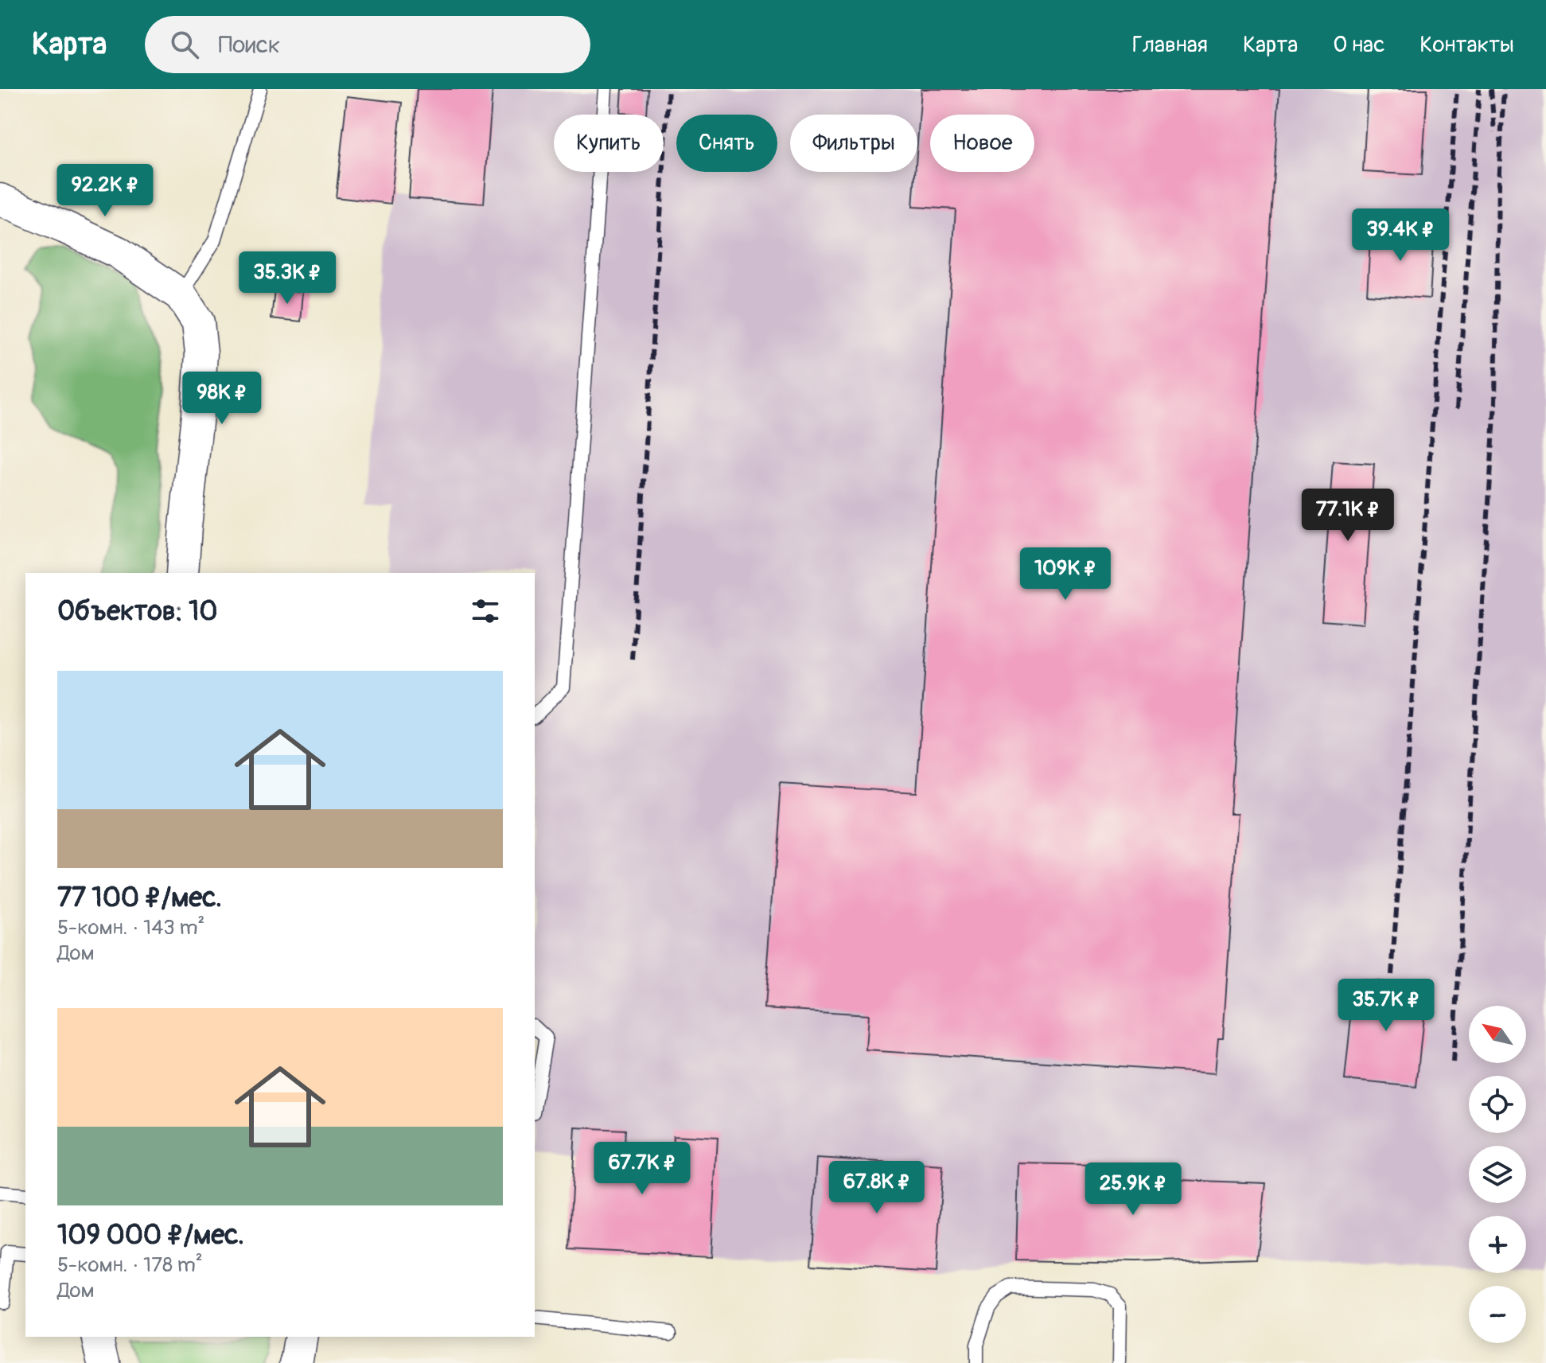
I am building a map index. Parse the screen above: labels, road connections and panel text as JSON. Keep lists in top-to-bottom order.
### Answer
{
  "north": "top left",
  "page": {
    "header": "Карта",
    "search": "Поиск",
    "nav": [
      "Главная",
      "Карта",
      "О нас",
      "Контакты"
    ],
    "chip": [
      "Купить",
      "Снять",
      "Фильтры",
      "Новое"
    ],
    "price": [
      "92.2K ₽",
      "39.4K ₽",
      "35.3K ₽",
      "98K ₽",
      "77.1K ₽",
      "109K ₽",
      "35.7K ₽",
      "67.7K ₽",
      "67.8K ₽",
      "25.9K ₽"
    ],
    "heading": "Объектов: 10",
    "list": [
      {
        "name": "77 100 ₽/мес.",
        "note": "5-комн. · 143 m² · Дом"
      },
      {
        "name": "109 000 ₽/мес.",
        "note": "5-комн. · 178 m² · Дом"
      }
    ],
    "map_buttons": ["+", "−"]
  }
}
